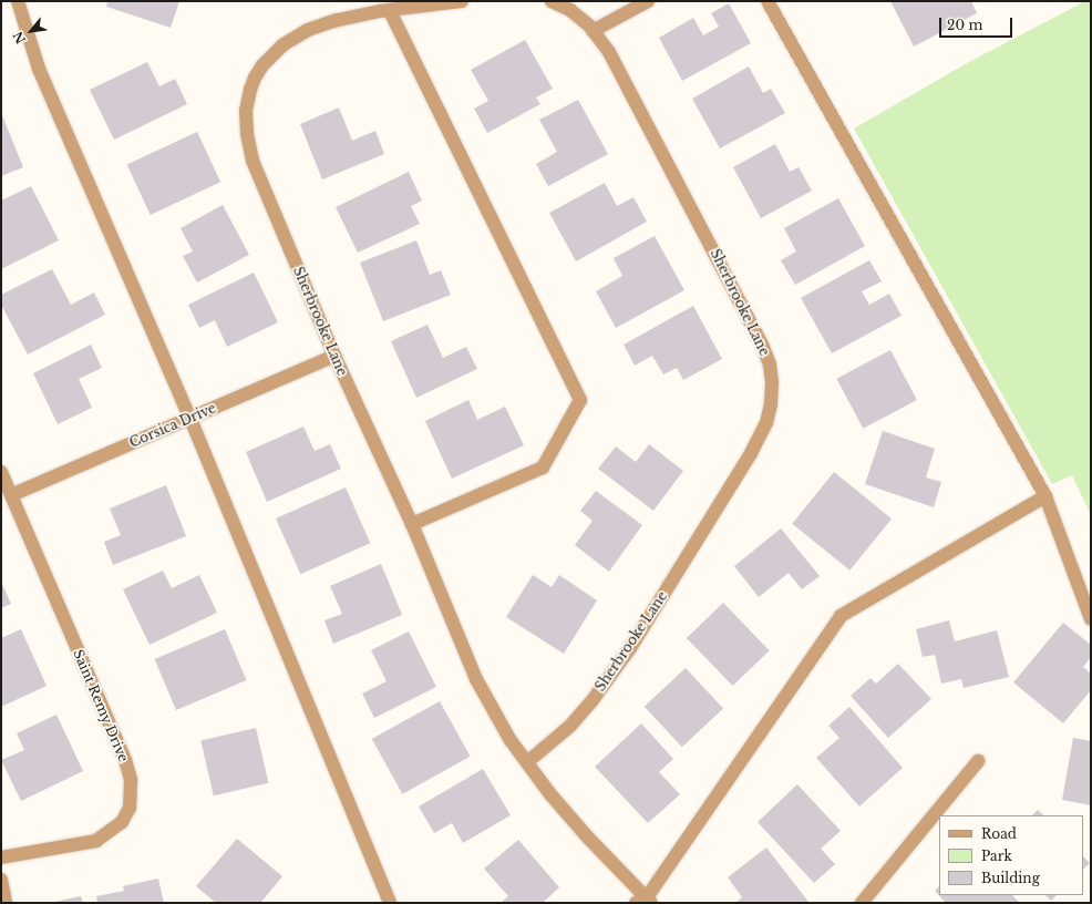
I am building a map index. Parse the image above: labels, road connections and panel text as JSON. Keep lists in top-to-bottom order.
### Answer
{
  "streets": {
    "street": ["Sherbrooke Lane", "Corsica Drive", "Saint Remy Drive"]
  },
  "crossings": [
    ["Sherbrooke Lane", "Corsica Drive"],
    ["Corsica Drive", "Saint Remy Drive"]
  ],
  "legend": ["Road", "Park", "Building"],
  "scale_bar": "20 m",
  "north": "bottom left"
}
